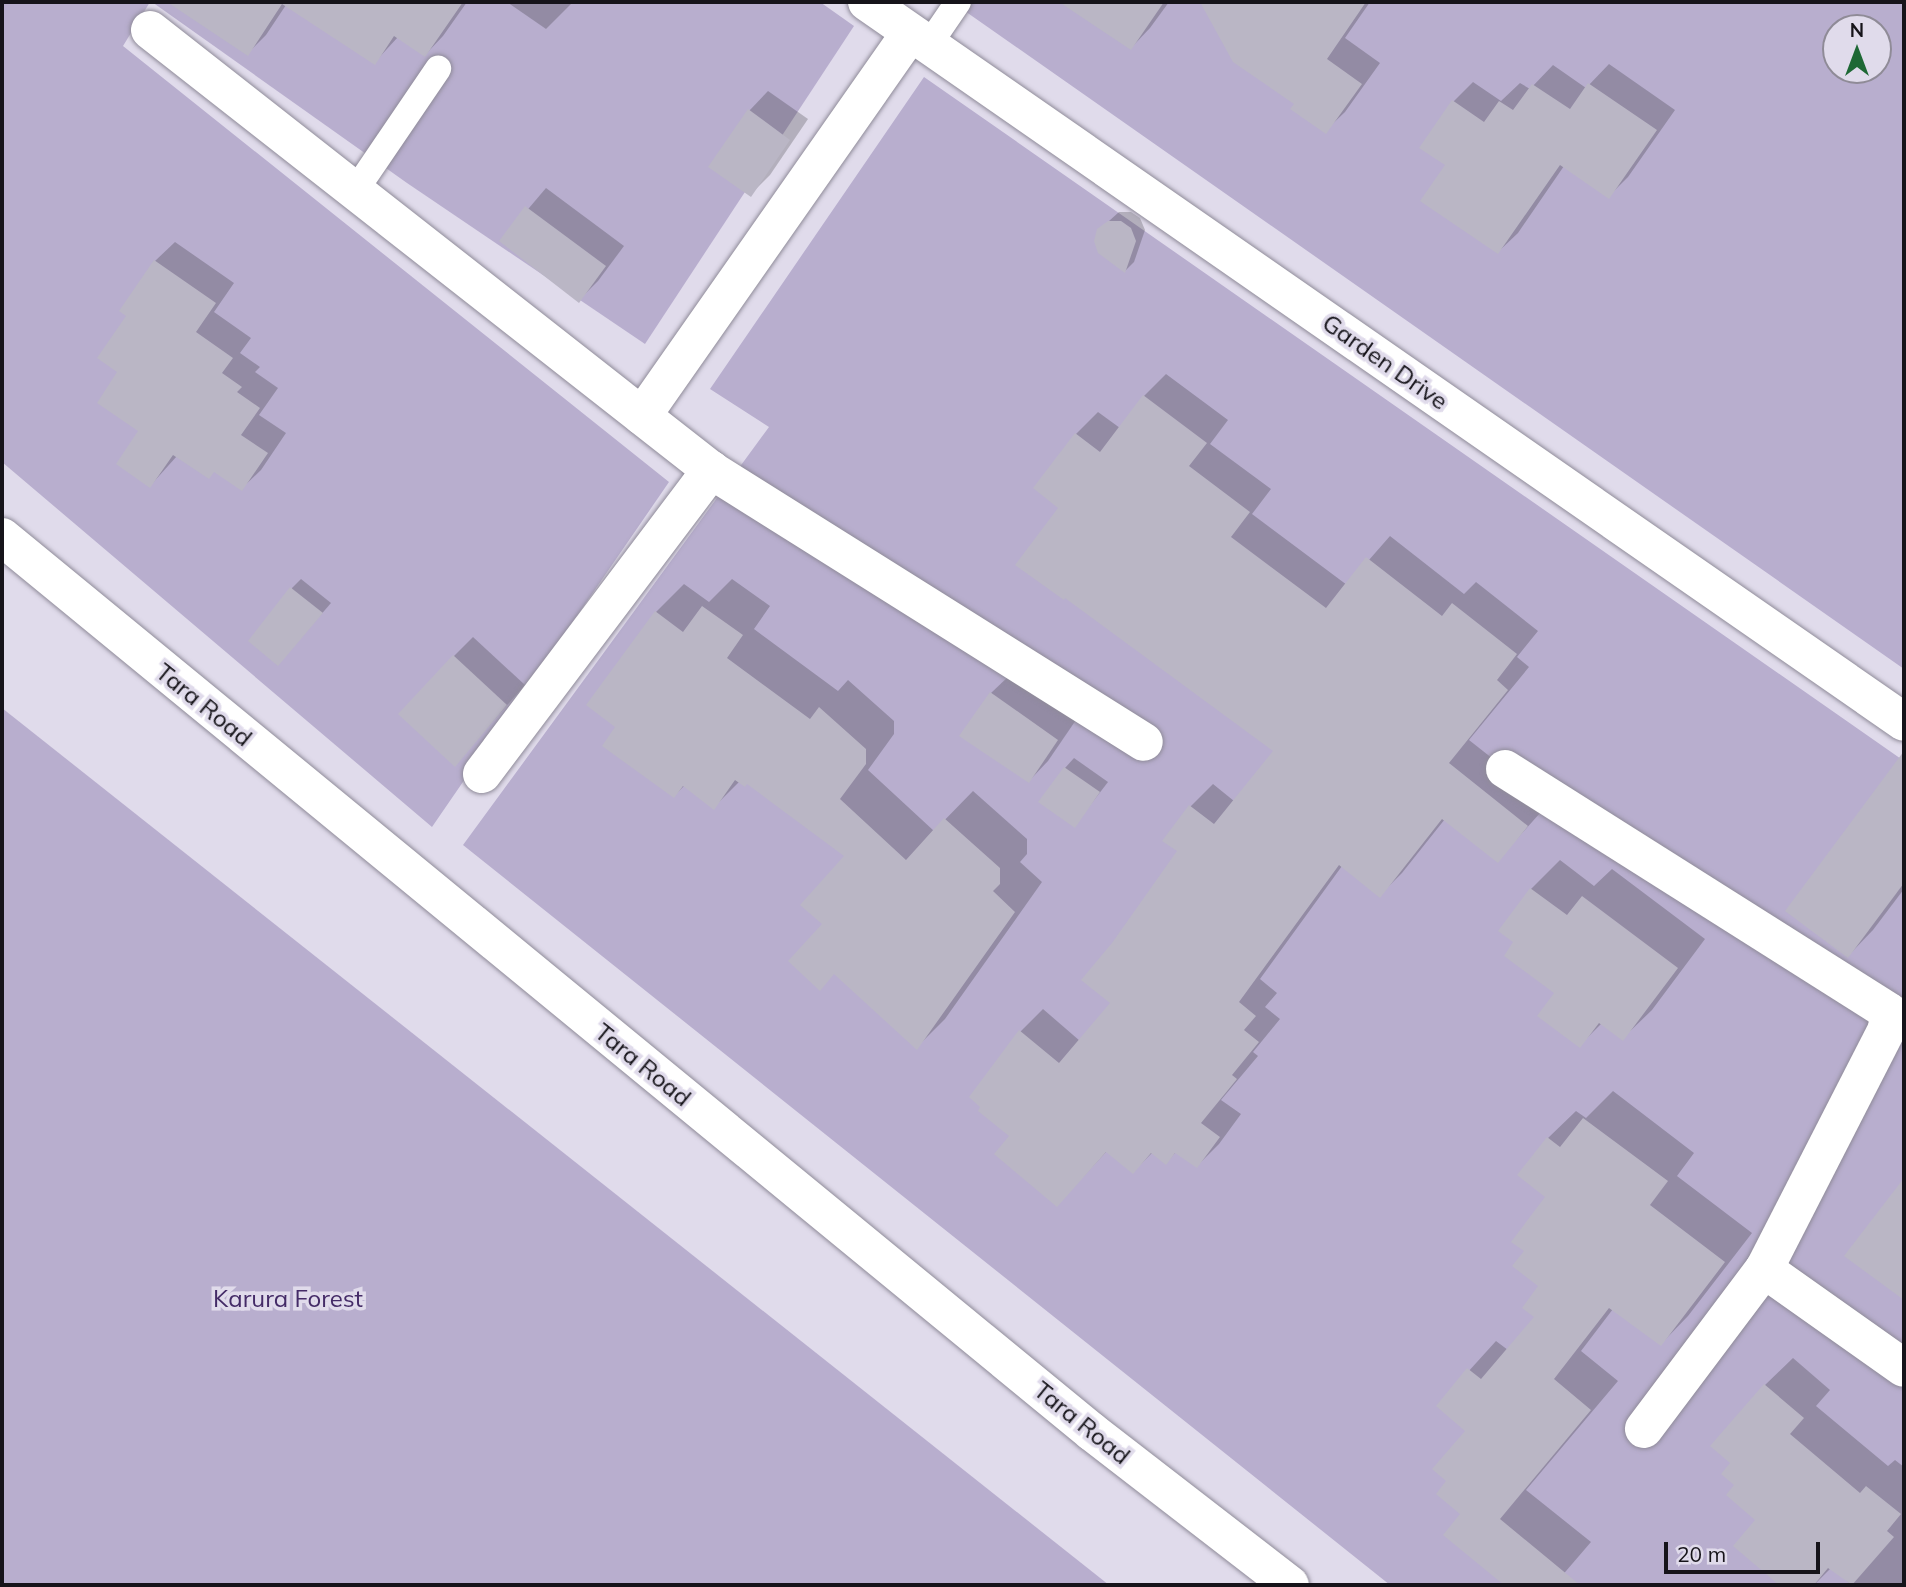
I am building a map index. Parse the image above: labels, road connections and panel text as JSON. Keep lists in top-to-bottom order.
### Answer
{
  "streets": {
    "street": ["Garden Drive", "Tara Road"]
  },
  "parks": ["Karura Forest"],
  "scale_bar": "20 m",
  "north": "top"
}
